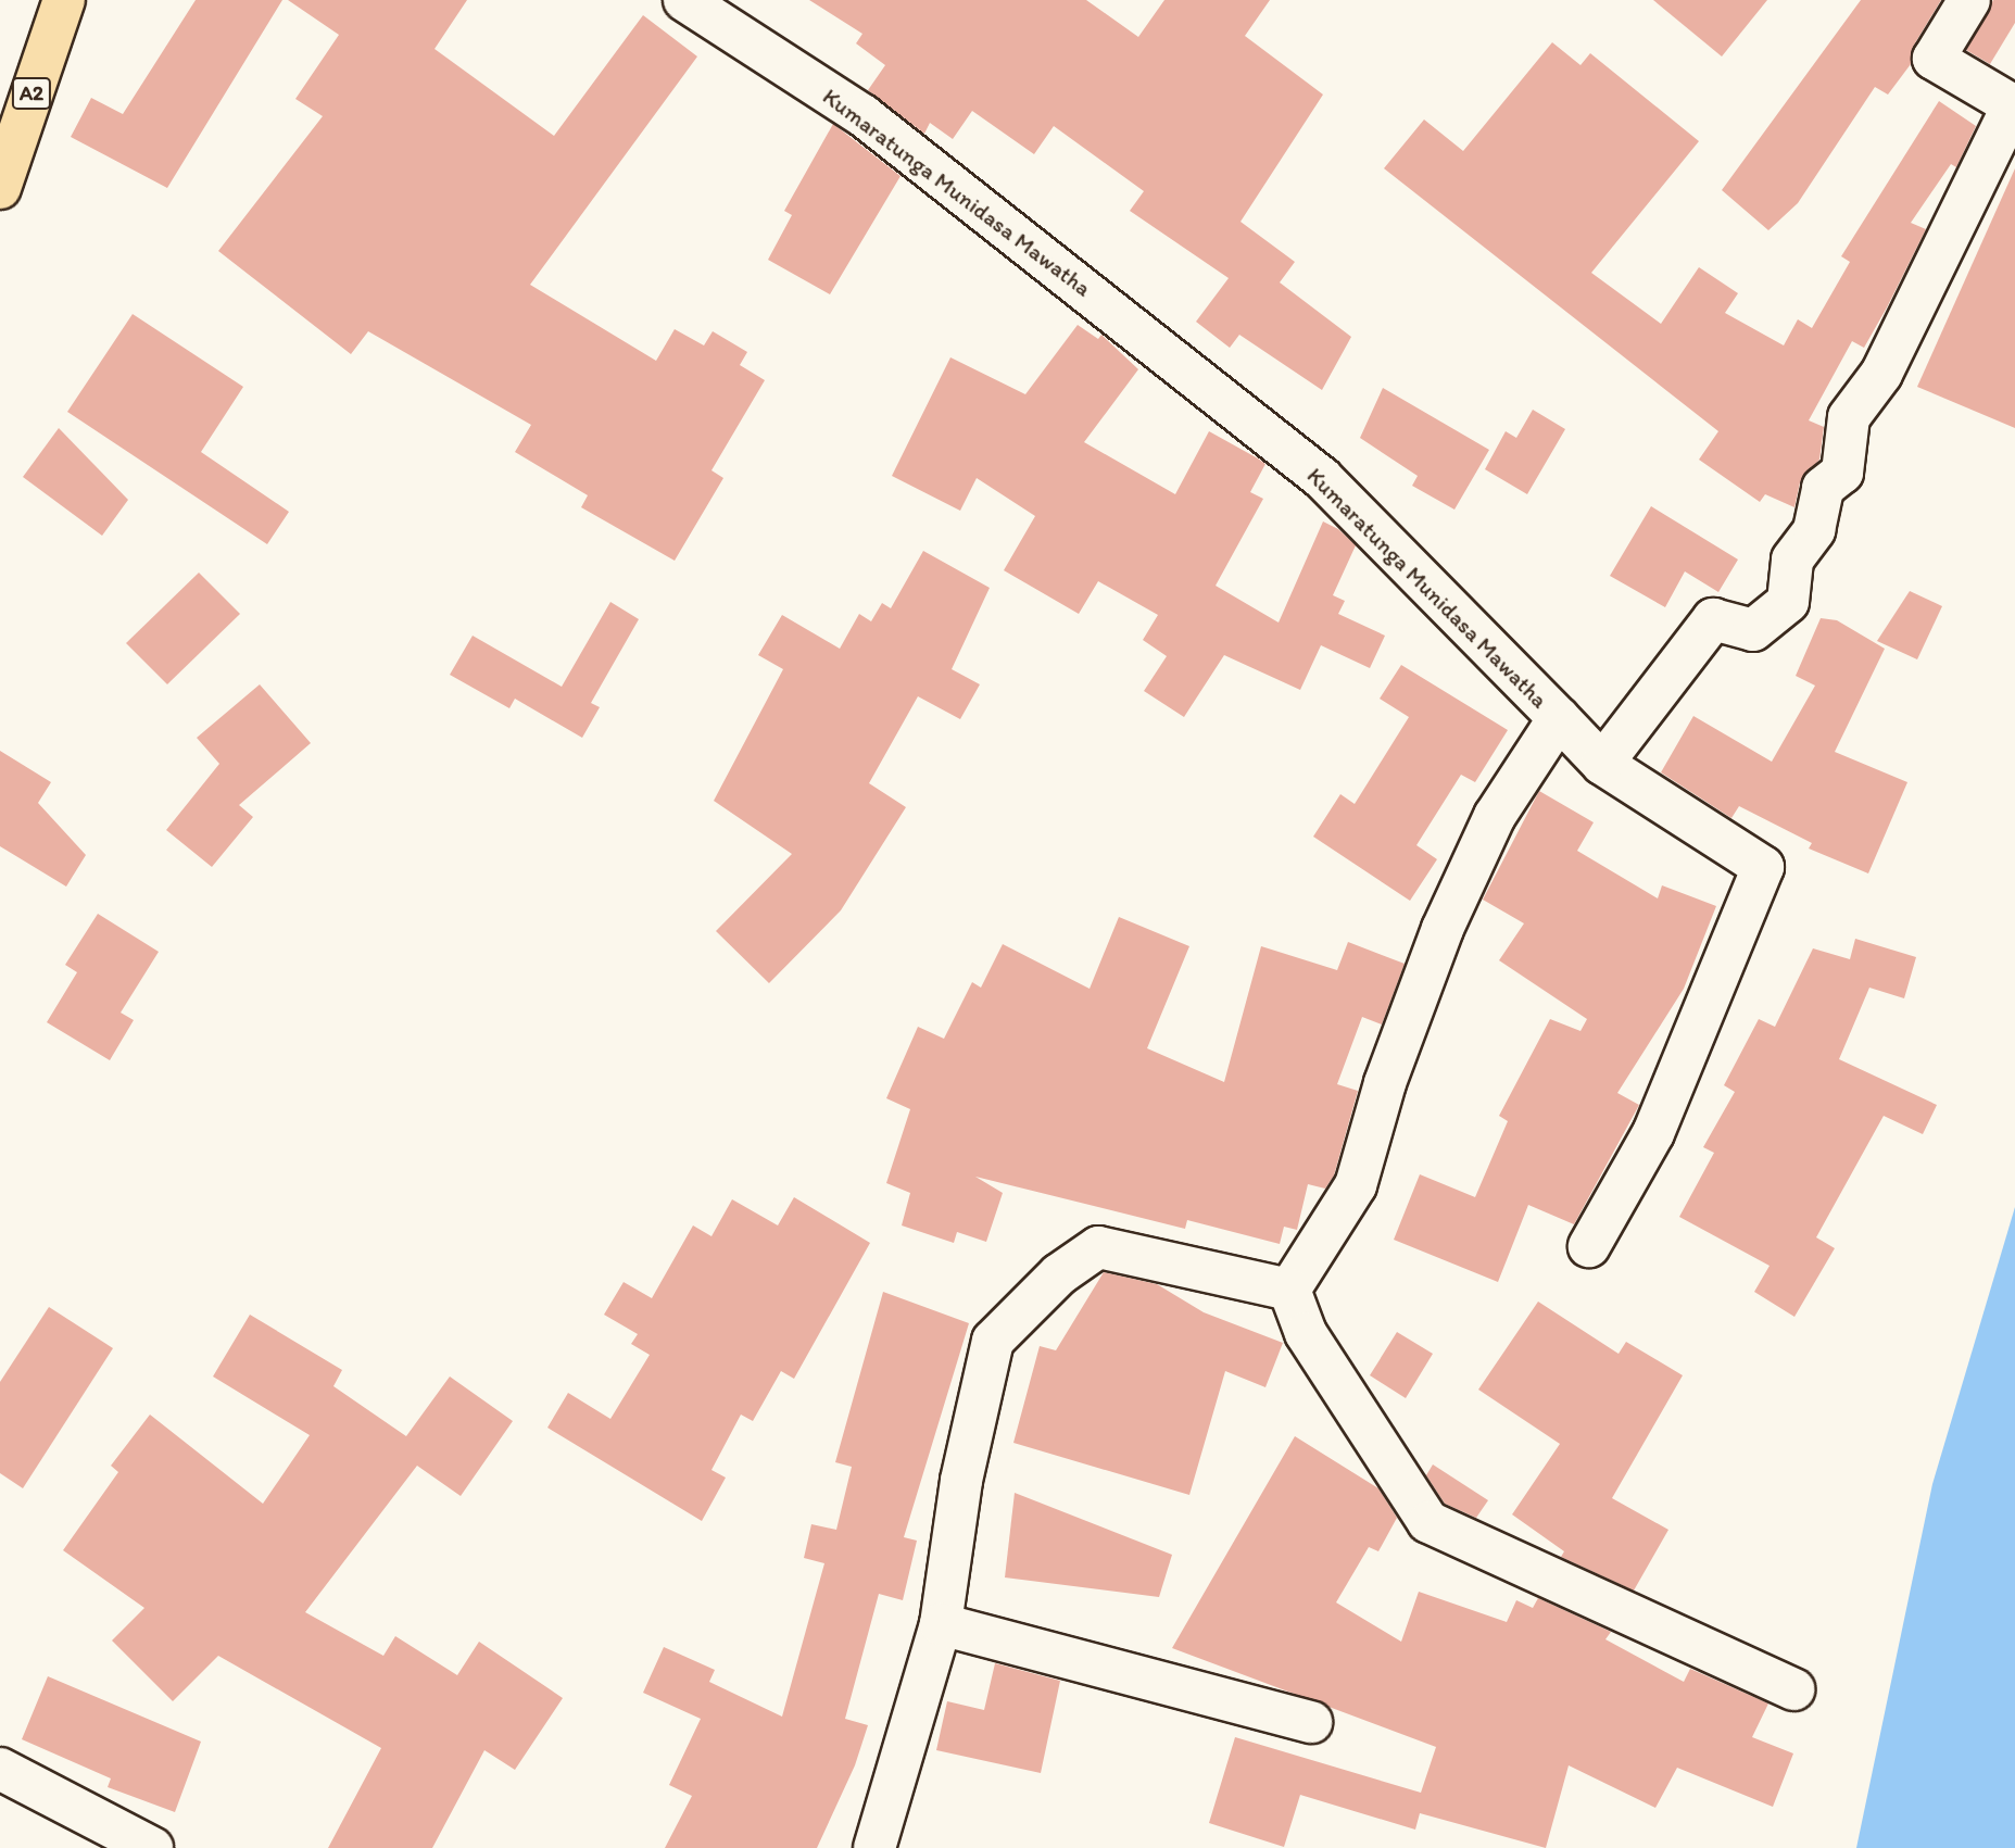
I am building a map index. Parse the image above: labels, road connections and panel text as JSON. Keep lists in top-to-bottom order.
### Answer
{
  "streets": {
    "highway": ["A2"],
    "street": ["Kumaratunga Munidasa Mawatha"]
  }
}
